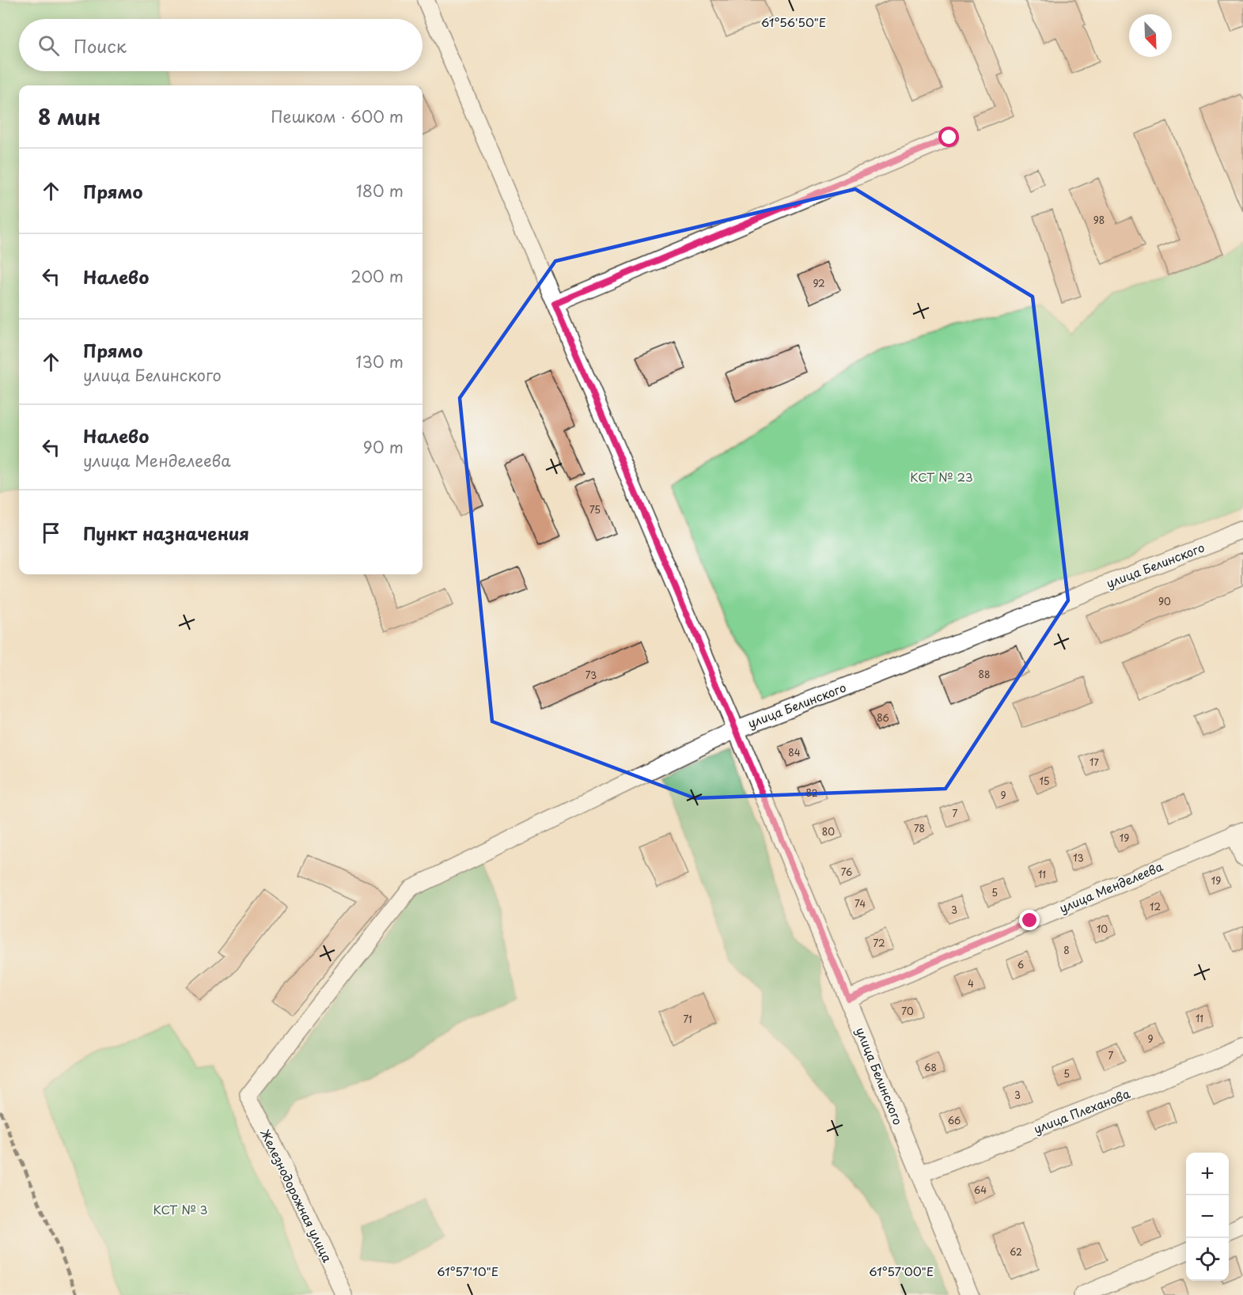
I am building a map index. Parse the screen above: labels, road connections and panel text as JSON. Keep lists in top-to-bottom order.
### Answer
{
  "streets": {
    "street": [
      "улица Белинского",
      "улица Менделеева",
      "улица Плеханова",
      "Железнодорожная улица"
    ]
  },
  "crossings": [
    ["улица Белинского", "улица Менделеева"],
    ["улица Белинского", "улица Плеханова"],
    ["улица Белинского", "Железнодорожная улица"]
  ],
  "parks": ["КСТ № 23", "КСТ № 3"],
  "house_numbers": [
    "98",
    "92",
    "75",
    "90",
    "88",
    "73",
    "86",
    "84",
    "17",
    "15",
    "82",
    "9",
    "7",
    "78",
    "80",
    "19",
    "13",
    "76",
    "11",
    "19",
    "5",
    "74",
    "12",
    "3",
    "10",
    "72",
    "8",
    "6",
    "4",
    "70",
    "11",
    "71",
    "9",
    "7",
    "68",
    "5",
    "3",
    "66",
    "64",
    "62"
  ],
  "north": "bottom right",
  "page": {
    "search": "Поиск",
    "heading": ["8 мин", "Пешком · 600 m"],
    "list": [
      ["Прямо", "180 m"],
      ["Налево", "200 m"],
      ["Прямо", "улица Белинского", "130 m"],
      ["Налево", "улица Менделеева", "90 m"],
      "Пункт назначения"
    ],
    "map_buttons": ["+", "−"]
  },
  "coordinates": ["61°56'50\"E", "61°57'10\"E", "61°57'00\"E"]
}
